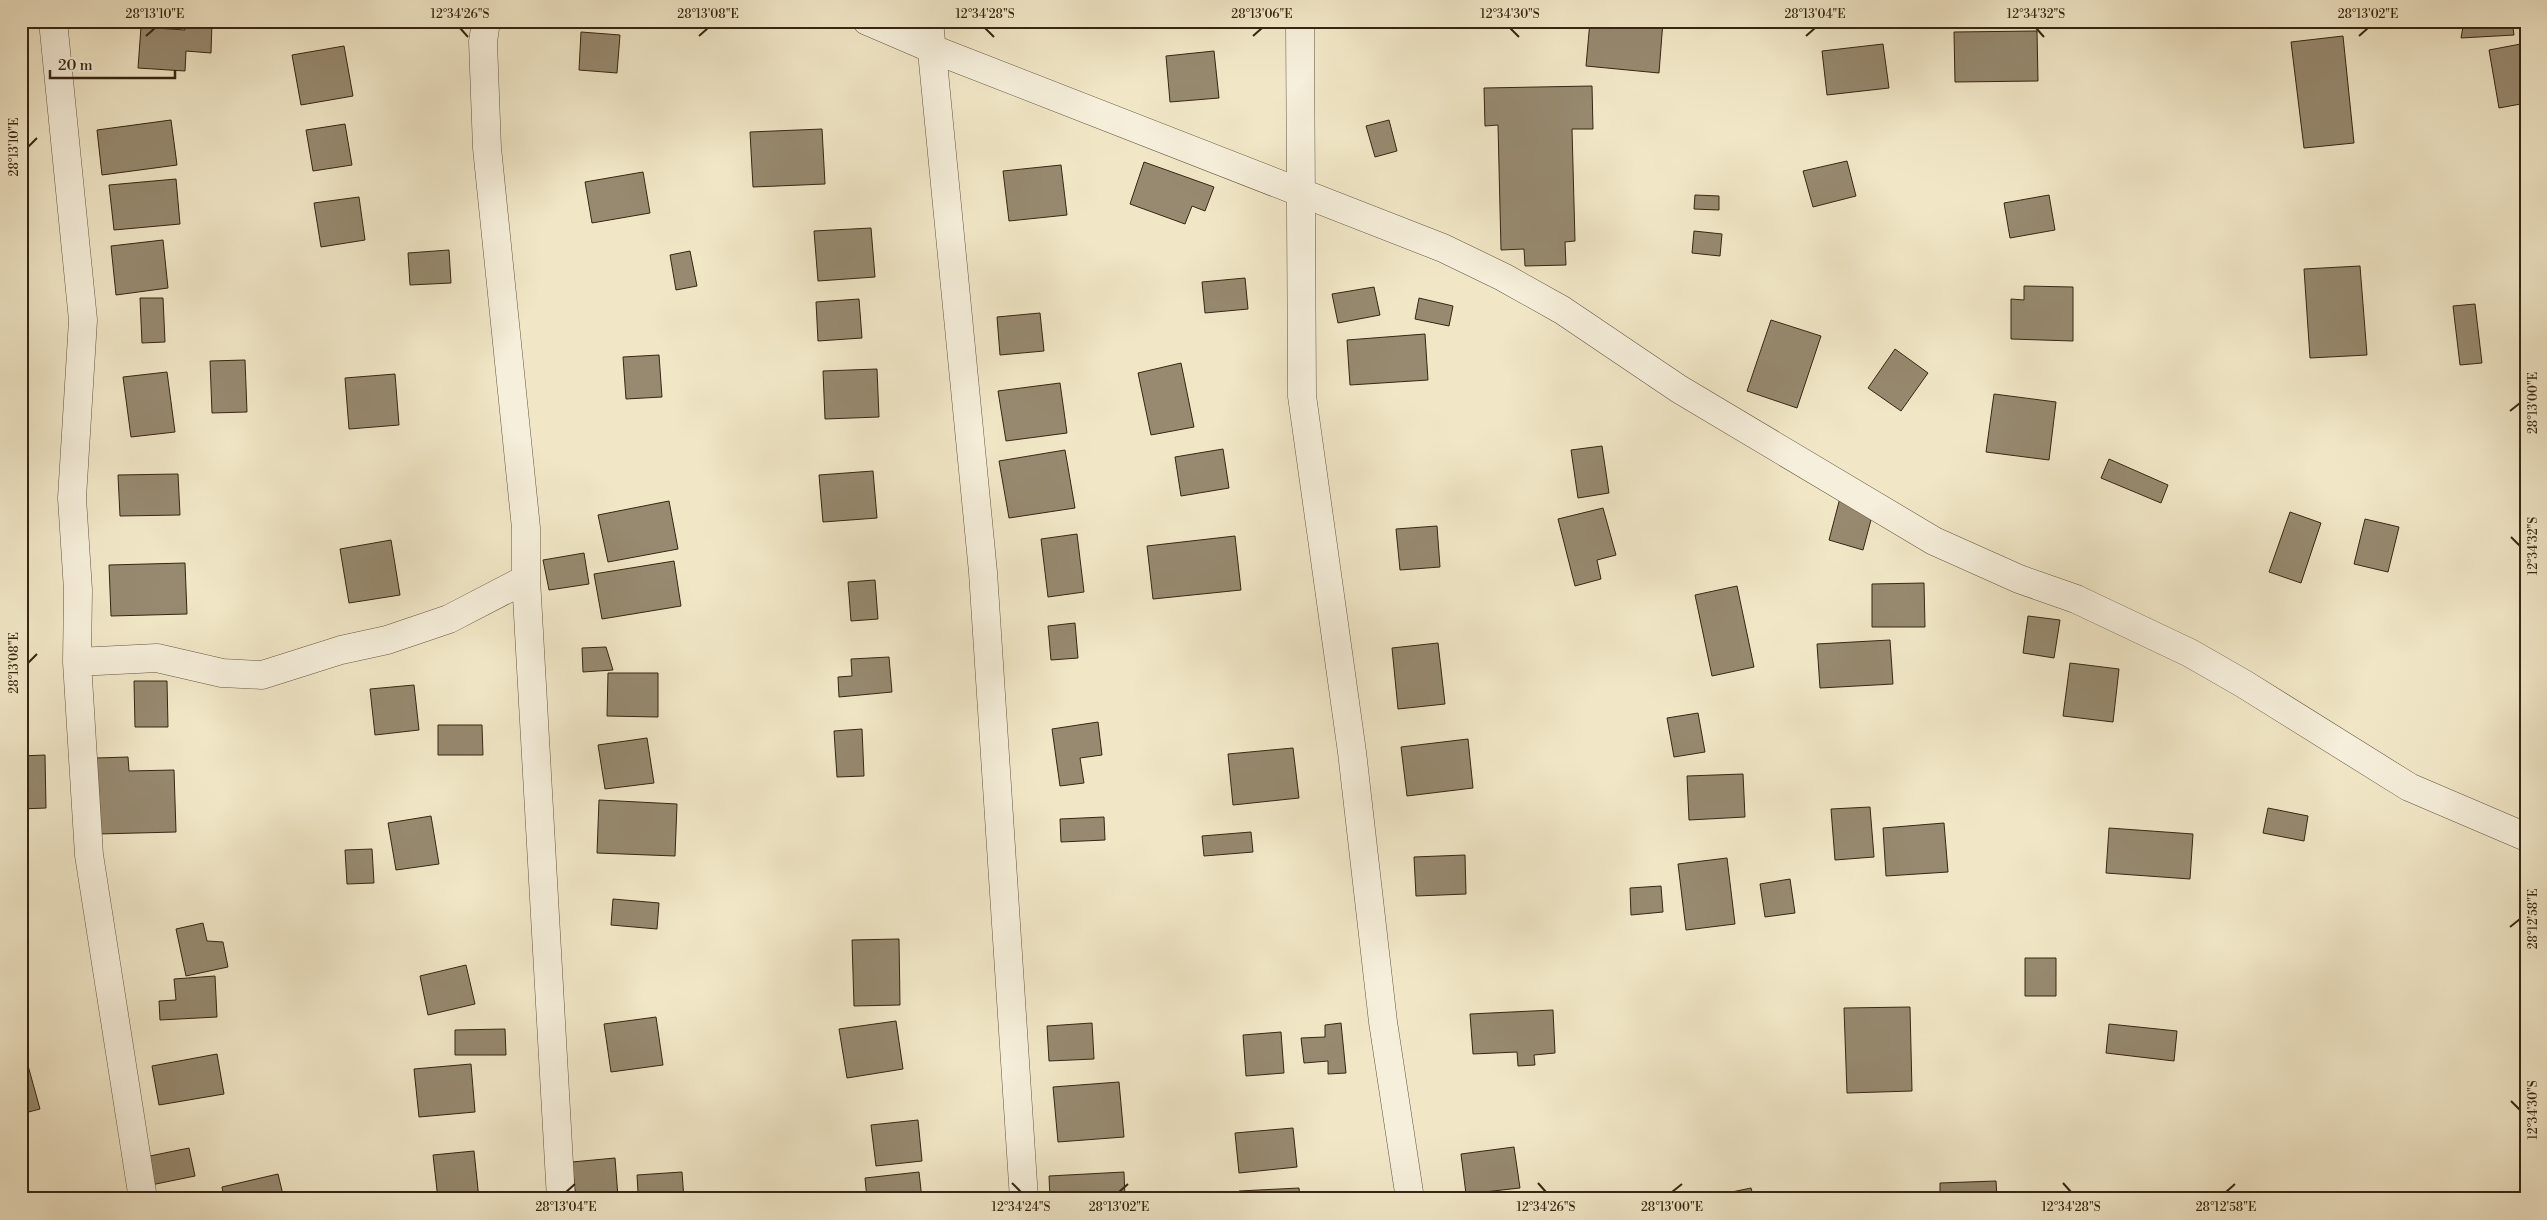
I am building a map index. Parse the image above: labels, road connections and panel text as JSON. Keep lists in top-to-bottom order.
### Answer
{
  "scale_bar": "20 m",
  "coordinates": [
    "28°13'10\"E",
    "12°34'26\"S",
    "28°13'08\"E",
    "12°34'28\"S",
    "28°13'06\"E",
    "12°34'30\"S",
    "28°13'04\"E",
    "12°34'32\"S",
    "28°13'02\"E",
    "28°13'00\"E",
    "28°12'58\"E",
    "12°34'24\"S"
  ]
}
